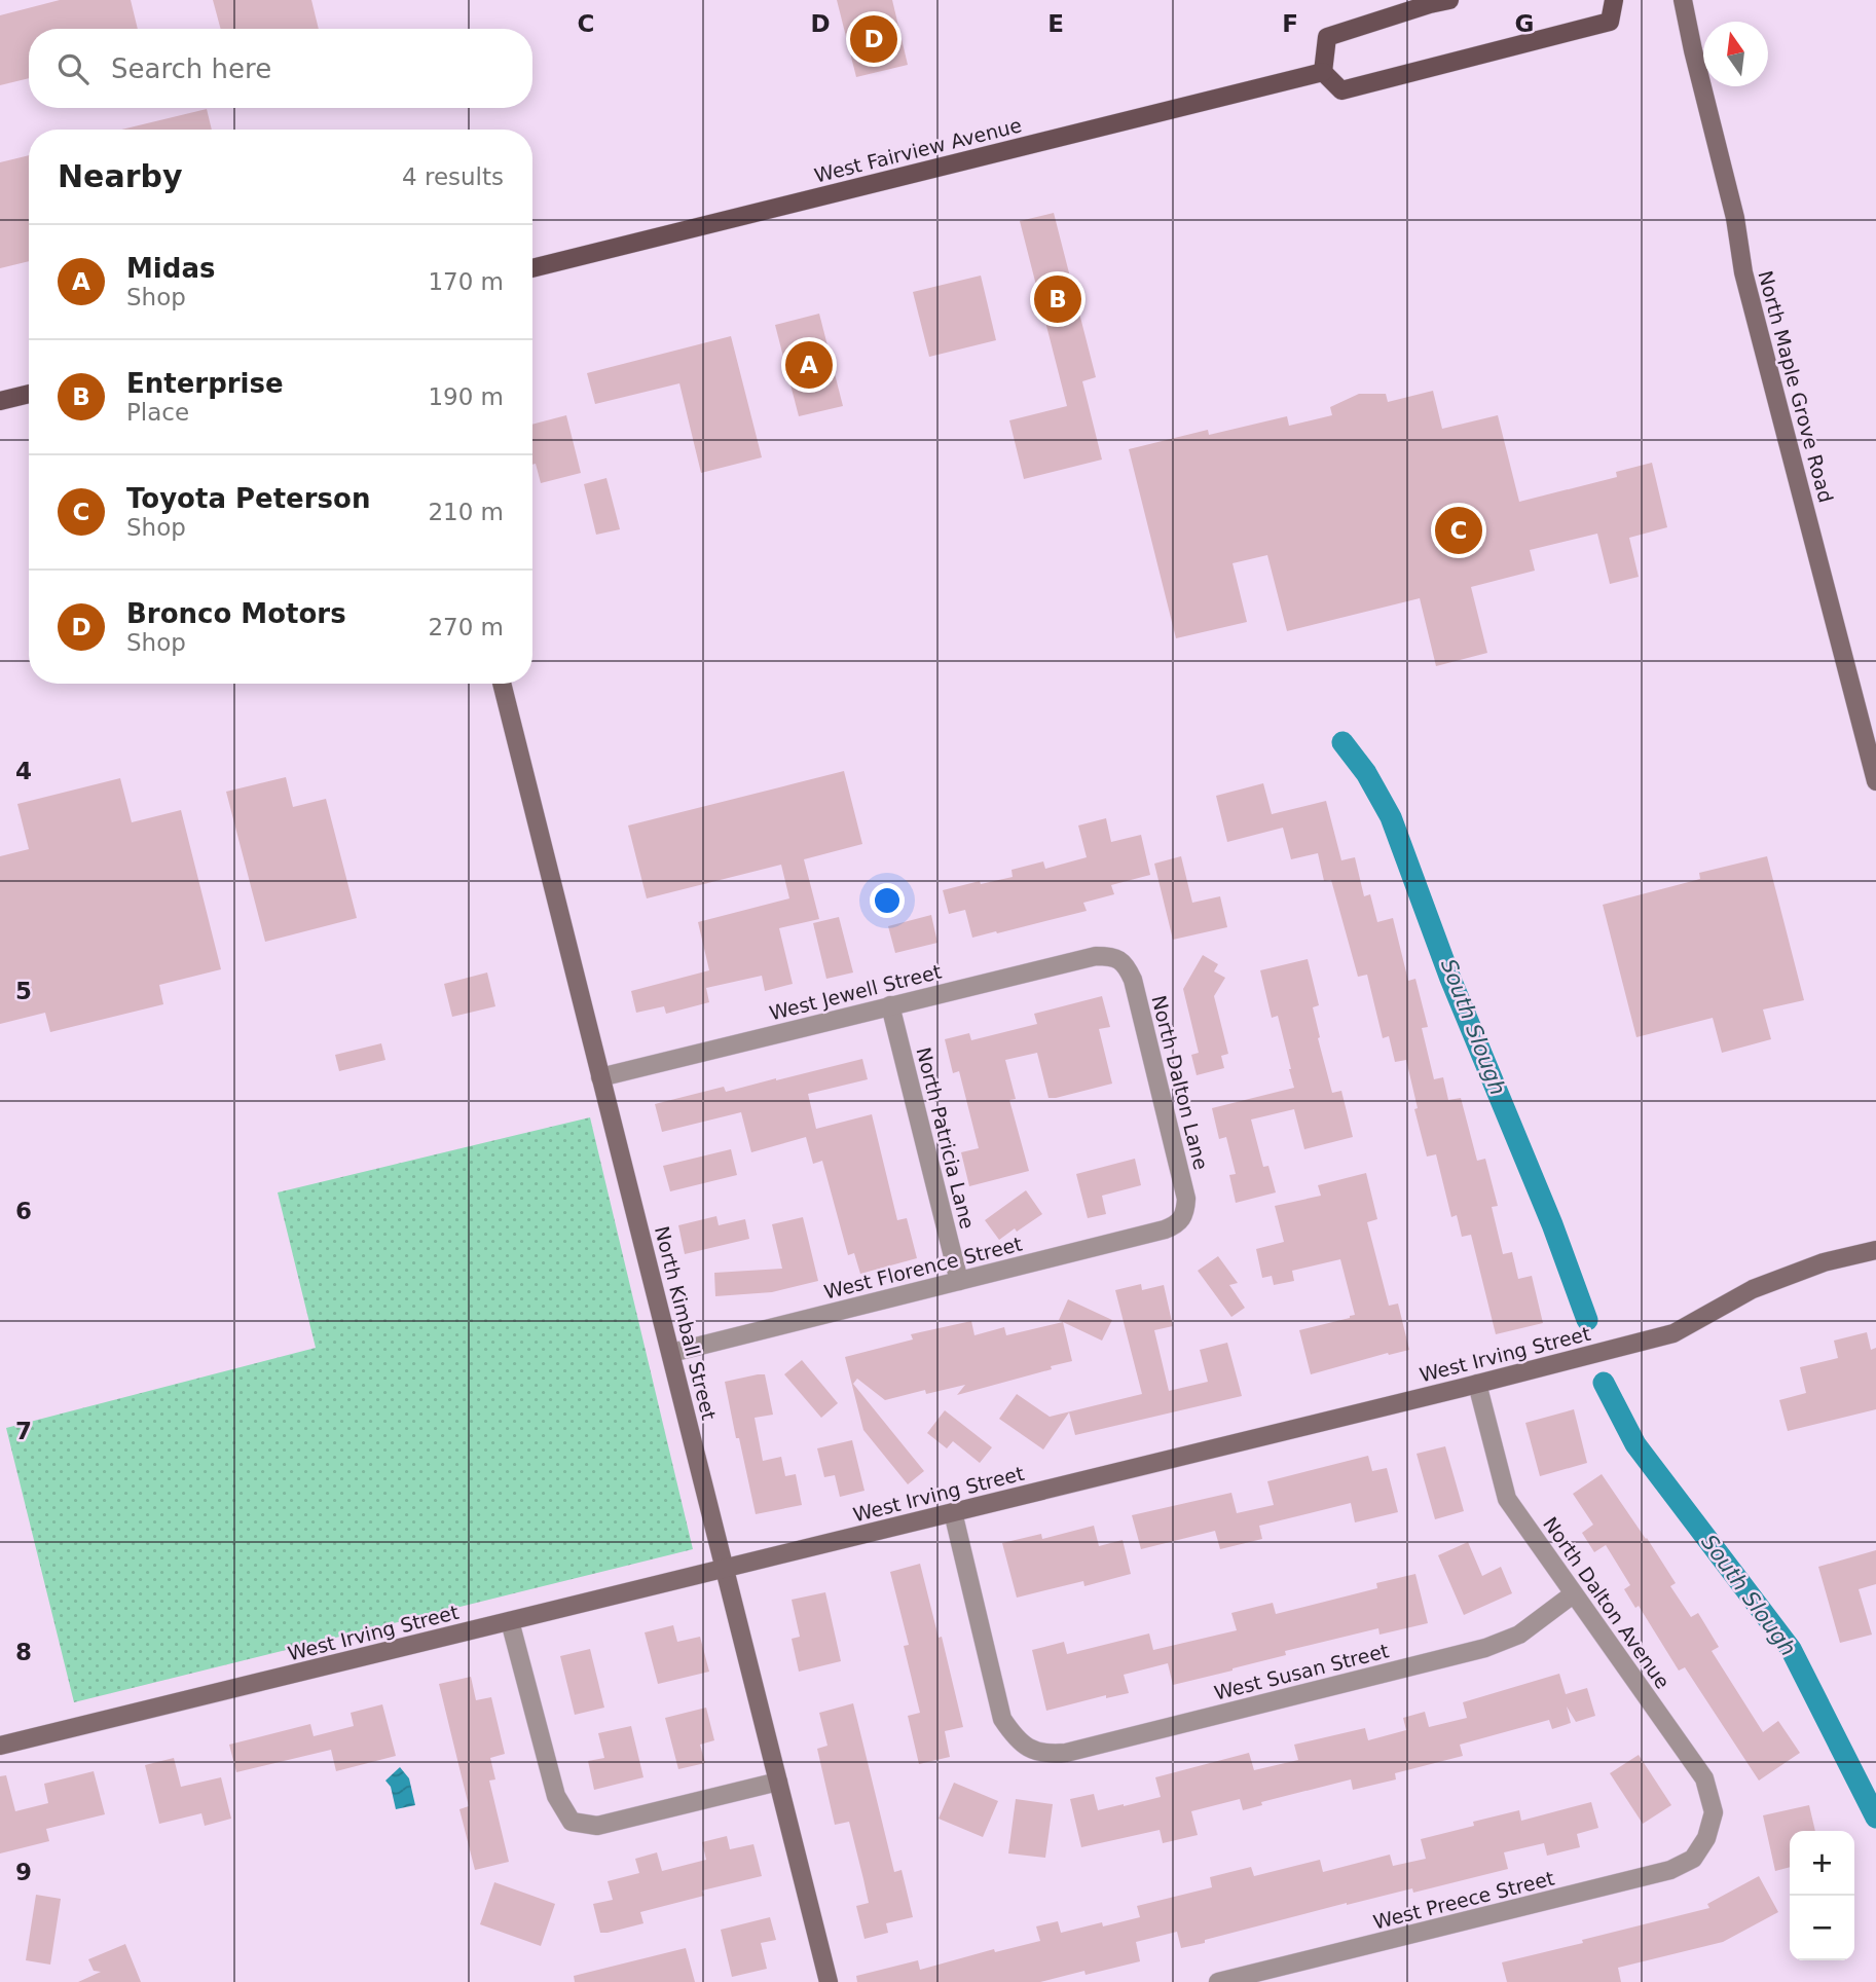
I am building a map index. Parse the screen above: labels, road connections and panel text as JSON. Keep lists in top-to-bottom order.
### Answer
{
  "streets": {
    "main road": ["West Fairview Avenue"],
    "street": [
      "North Maple Grove Road",
      "West Jewell Street",
      "North Dalton Lane",
      "North Patricia Lane",
      "West Florence Street",
      "North Kimball Street",
      "West Irving Street",
      "North Dalton Avenue",
      "West Susan Street",
      "West Preece Street"
    ]
  },
  "crossings": [
    ["West Jewell Street", "North Dalton Lane"],
    ["West Jewell Street", "North Patricia Lane"],
    ["West Jewell Street", "North Kimball Street"],
    ["North Dalton Lane", "West Florence Street"],
    ["North Patricia Lane", "West Florence Street"],
    ["West Florence Street", "North Kimball Street"],
    ["North Kimball Street", "West Irving Street"],
    ["West Irving Street", "North Dalton Avenue"],
    ["West Irving Street", "West Susan Street"],
    ["North Dalton Avenue", "West Susan Street"],
    ["North Dalton Avenue", "West Preece Street"]
  ],
  "water": ["South Slough"],
  "north": "top",
  "page": {
    "pins": [
      "D",
      "B",
      "A",
      "C"
    ],
    "search": "Search here",
    "heading": ["Nearby", "4 results"],
    "list": [
      {
        "mark": "A",
        "name": "Midas",
        "note": "Shop",
        "value": "170 m"
      },
      {
        "mark": "B",
        "name": "Enterprise",
        "note": "Place",
        "value": "190 m"
      },
      {
        "mark": "C",
        "name": "Toyota Peterson",
        "note": "Shop",
        "value": "210 m"
      },
      {
        "mark": "D",
        "name": "Bronco Motors",
        "note": "Shop",
        "value": "270 m"
      }
    ],
    "map_buttons": ["+", "−"]
  },
  "grid": {
    "columns": [
      "C",
      "D",
      "E",
      "F",
      "G"
    ],
    "rows": [
      "4",
      "5",
      "6",
      "7",
      "8",
      "9"
    ]
  }
}
